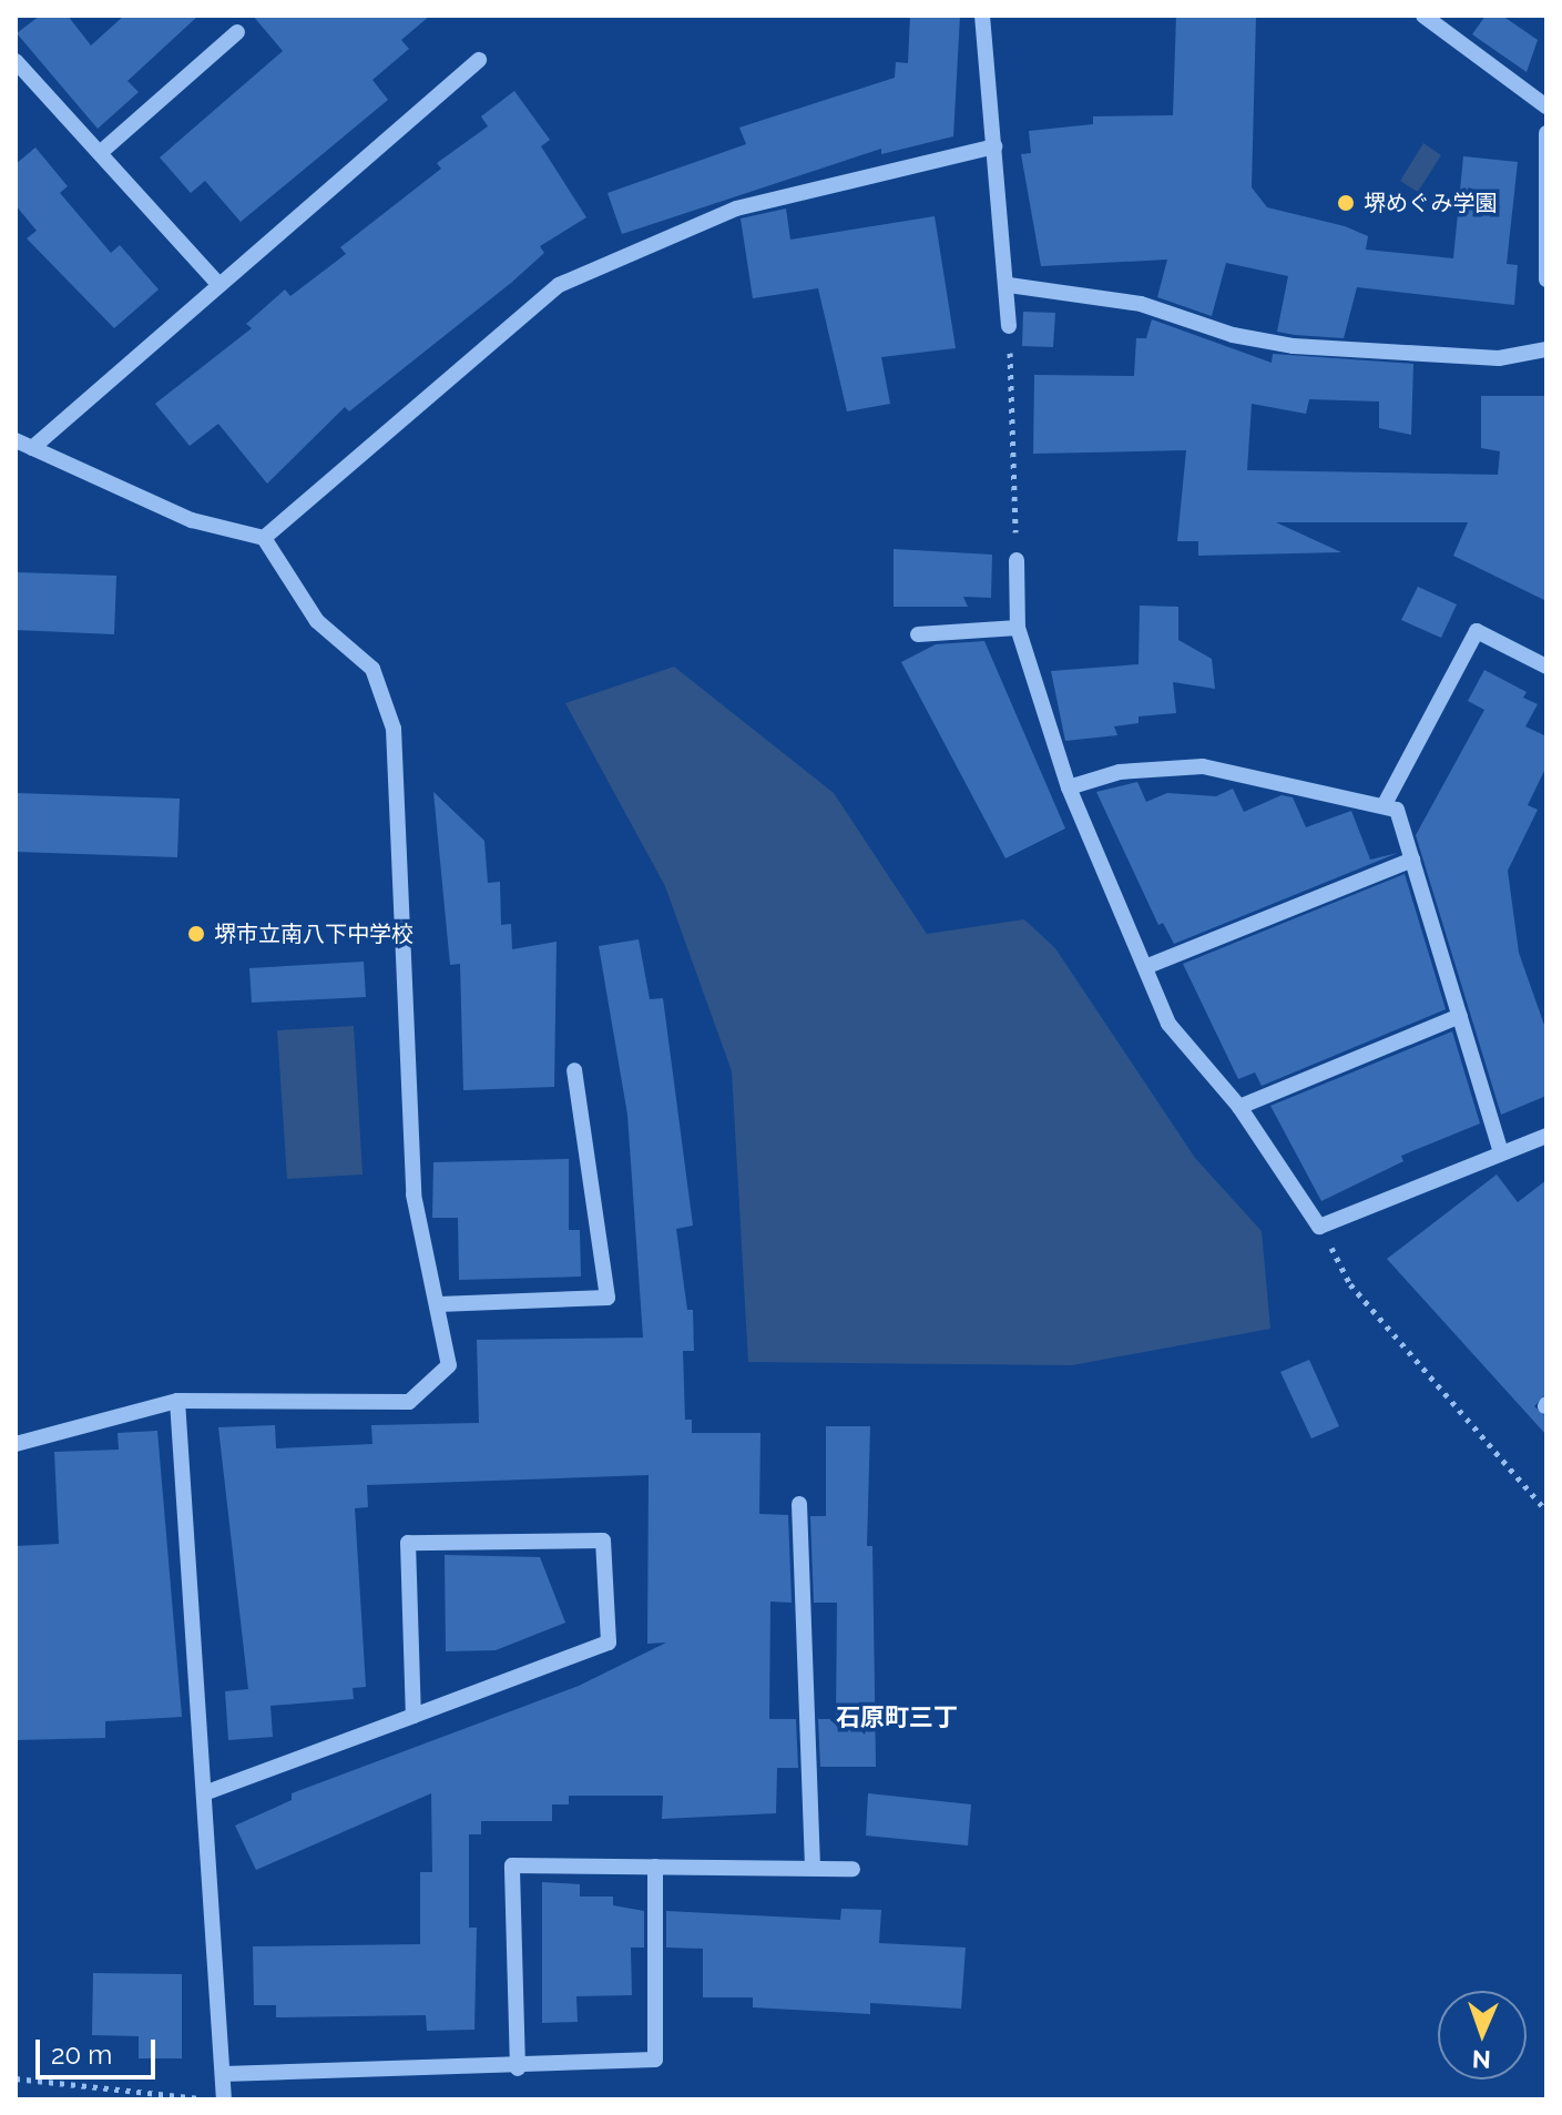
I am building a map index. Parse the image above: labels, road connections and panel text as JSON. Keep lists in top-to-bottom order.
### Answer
{
  "districts": ["石原町三丁"],
  "places": ["堺めぐみ学園", "堺市立南八下中学校"],
  "scale_bar": "20 m",
  "north": "bottom"
}
